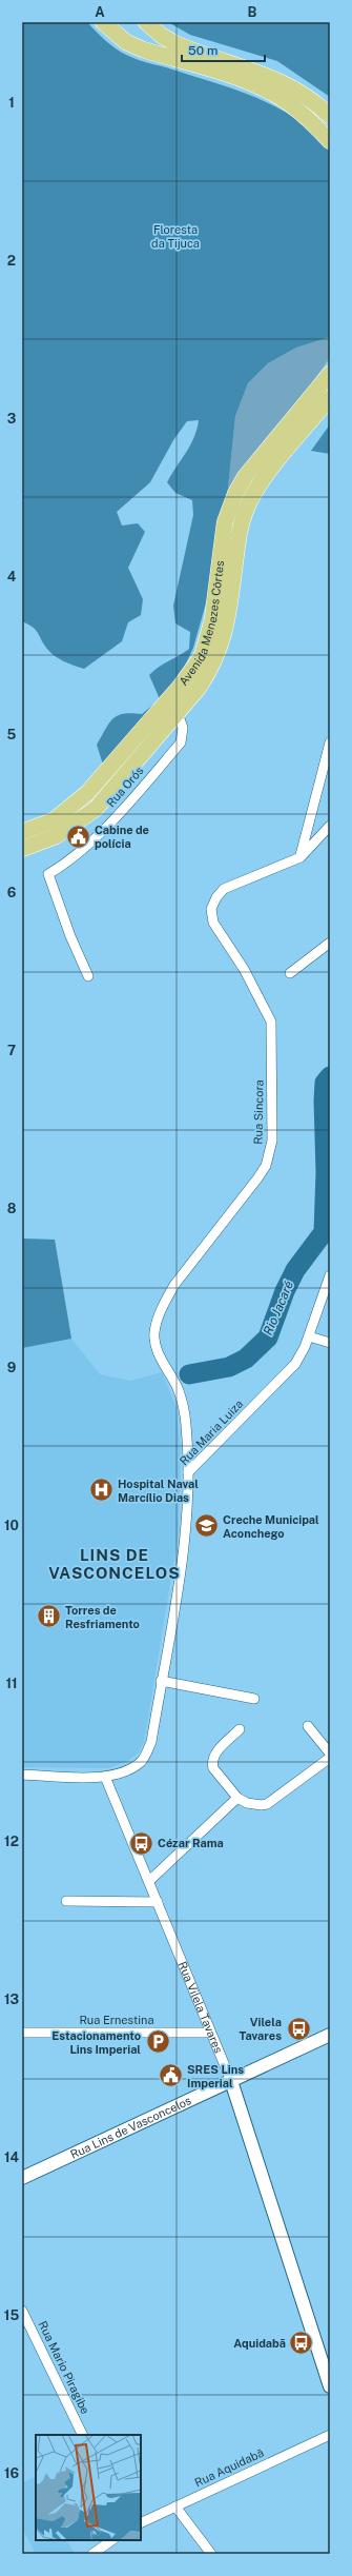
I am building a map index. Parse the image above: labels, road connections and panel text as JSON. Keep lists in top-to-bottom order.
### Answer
{
  "streets": {
    "main road": ["Avenida Menezes Côrtes"],
    "street": [
      "Rua Orós",
      "Rua Sincora",
      "Rua Maria Luiza",
      "Rua Vilela Tavares",
      "Rua Ernestina",
      "Rua Lins de Vasconcelos",
      "Rua Mario Piragibe",
      "Rua Aquidabã"
    ]
  },
  "crossings": [
    ["Avenida Menezes Côrtes", "Rua Orós"],
    ["Rua Sincora", "Rua Maria Luiza"],
    ["Rua Maria Luiza", "Rua Vilela Tavares"],
    ["Rua Vilela Tavares", "Rua Ernestina"],
    ["Rua Vilela Tavares", "Rua Lins de Vasconcelos"]
  ],
  "districts": ["LINS DE VASCONCELOS"],
  "water": ["Rio Jacaré"],
  "parks": ["Floresta da Tijuca"],
  "places": {
    "public building": ["Cabine de polícia", "SRES Lins Imperial"],
    "hospital": ["Hospital Naval Marcílio Dias"],
    "school or university": ["Creche Municipal Aconchego"],
    "building": ["Torres de Resfriamento"],
    "bus stop": ["Cézar Rama", "Vilela Tavares", "Aquidabã"],
    "parking": ["Estacionamento Lins Imperial"]
  },
  "scale_bar": "50 m",
  "grid": {
    "columns": ["A", "B"],
    "rows": [
      "1",
      "2",
      "3",
      "4",
      "5",
      "6",
      "7",
      "8",
      "9",
      "10",
      "11",
      "12",
      "13",
      "14",
      "15",
      "16"
    ]
  }
}
